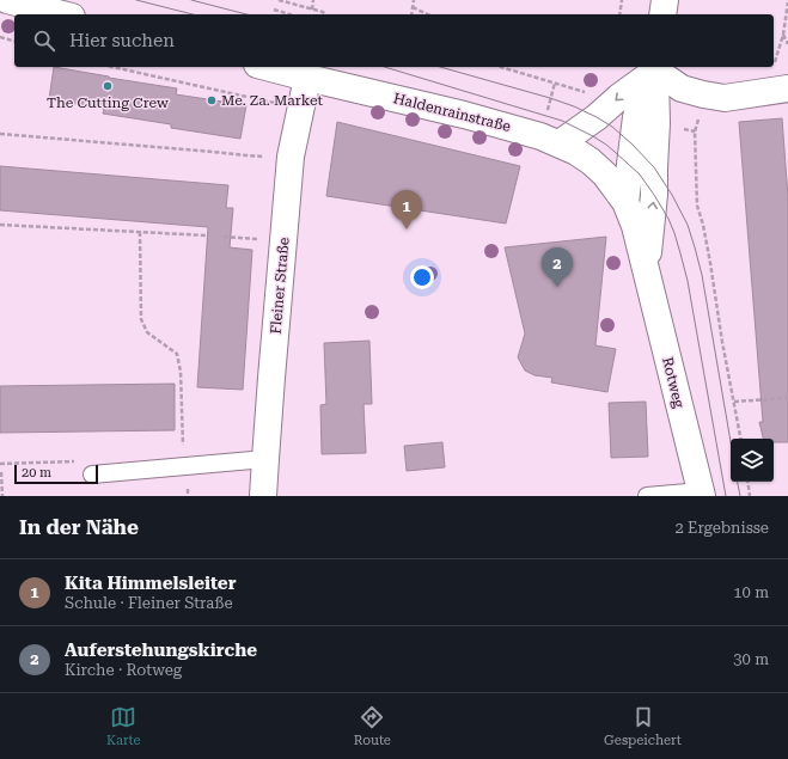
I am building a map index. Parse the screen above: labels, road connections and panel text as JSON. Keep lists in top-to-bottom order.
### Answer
{
  "streets": {
    "main road": ["Haldenrainstraße", "Fleiner Straße", "Rotweg"]
  },
  "crossings": [
    ["Haldenrainstraße", "Fleiner Straße"],
    ["Haldenrainstraße", "Rotweg"]
  ],
  "places": ["The Cutting Crew", "Me. Za. Market"],
  "scale_bar": "20 m",
  "page": {
    "search": "Hier suchen",
    "pins": ["1", "2"],
    "scale": "20 m",
    "heading": ["In der Nähe", "2 Ergebnisse"],
    "list": [
      {
        "mark": "1",
        "name": "Kita Himmelsleiter",
        "note": "Schule · Fleiner Straße",
        "value": "10 m"
      },
      {
        "mark": "2",
        "name": "Auferstehungskirche",
        "note": "Kirche · Rotweg",
        "value": "30 m"
      }
    ],
    "nav": ["Karte", "Route", "Gespeichert"]
  }
}
